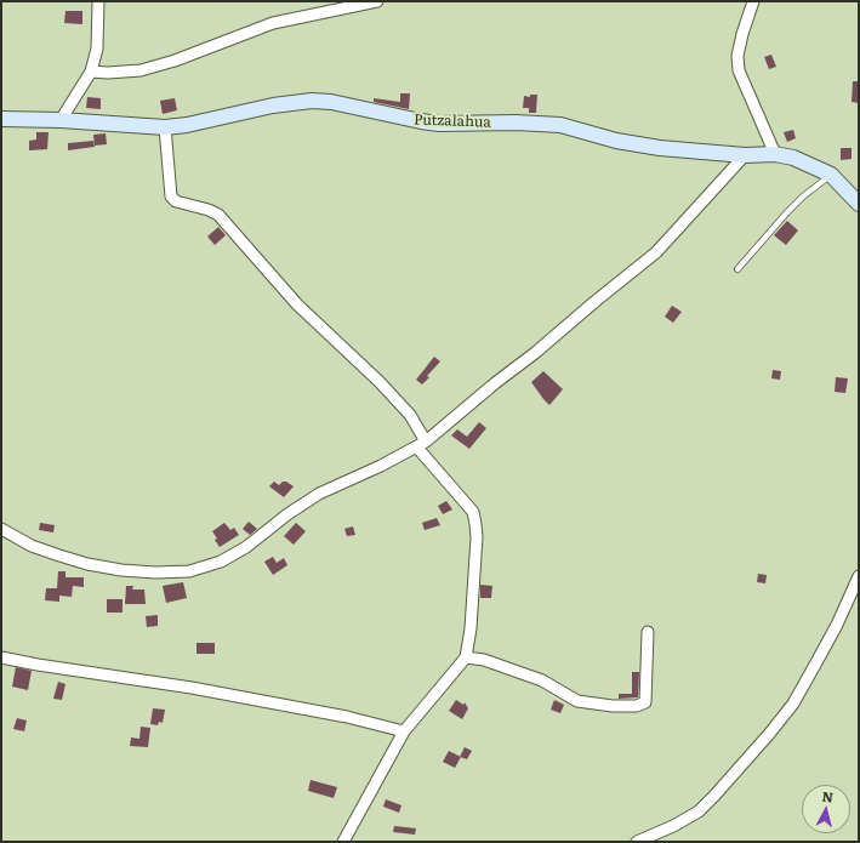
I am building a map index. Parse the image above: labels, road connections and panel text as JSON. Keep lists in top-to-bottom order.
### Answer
{
  "streets": {
    "street": ["Putzalahua"]
  },
  "north": "top"
}
